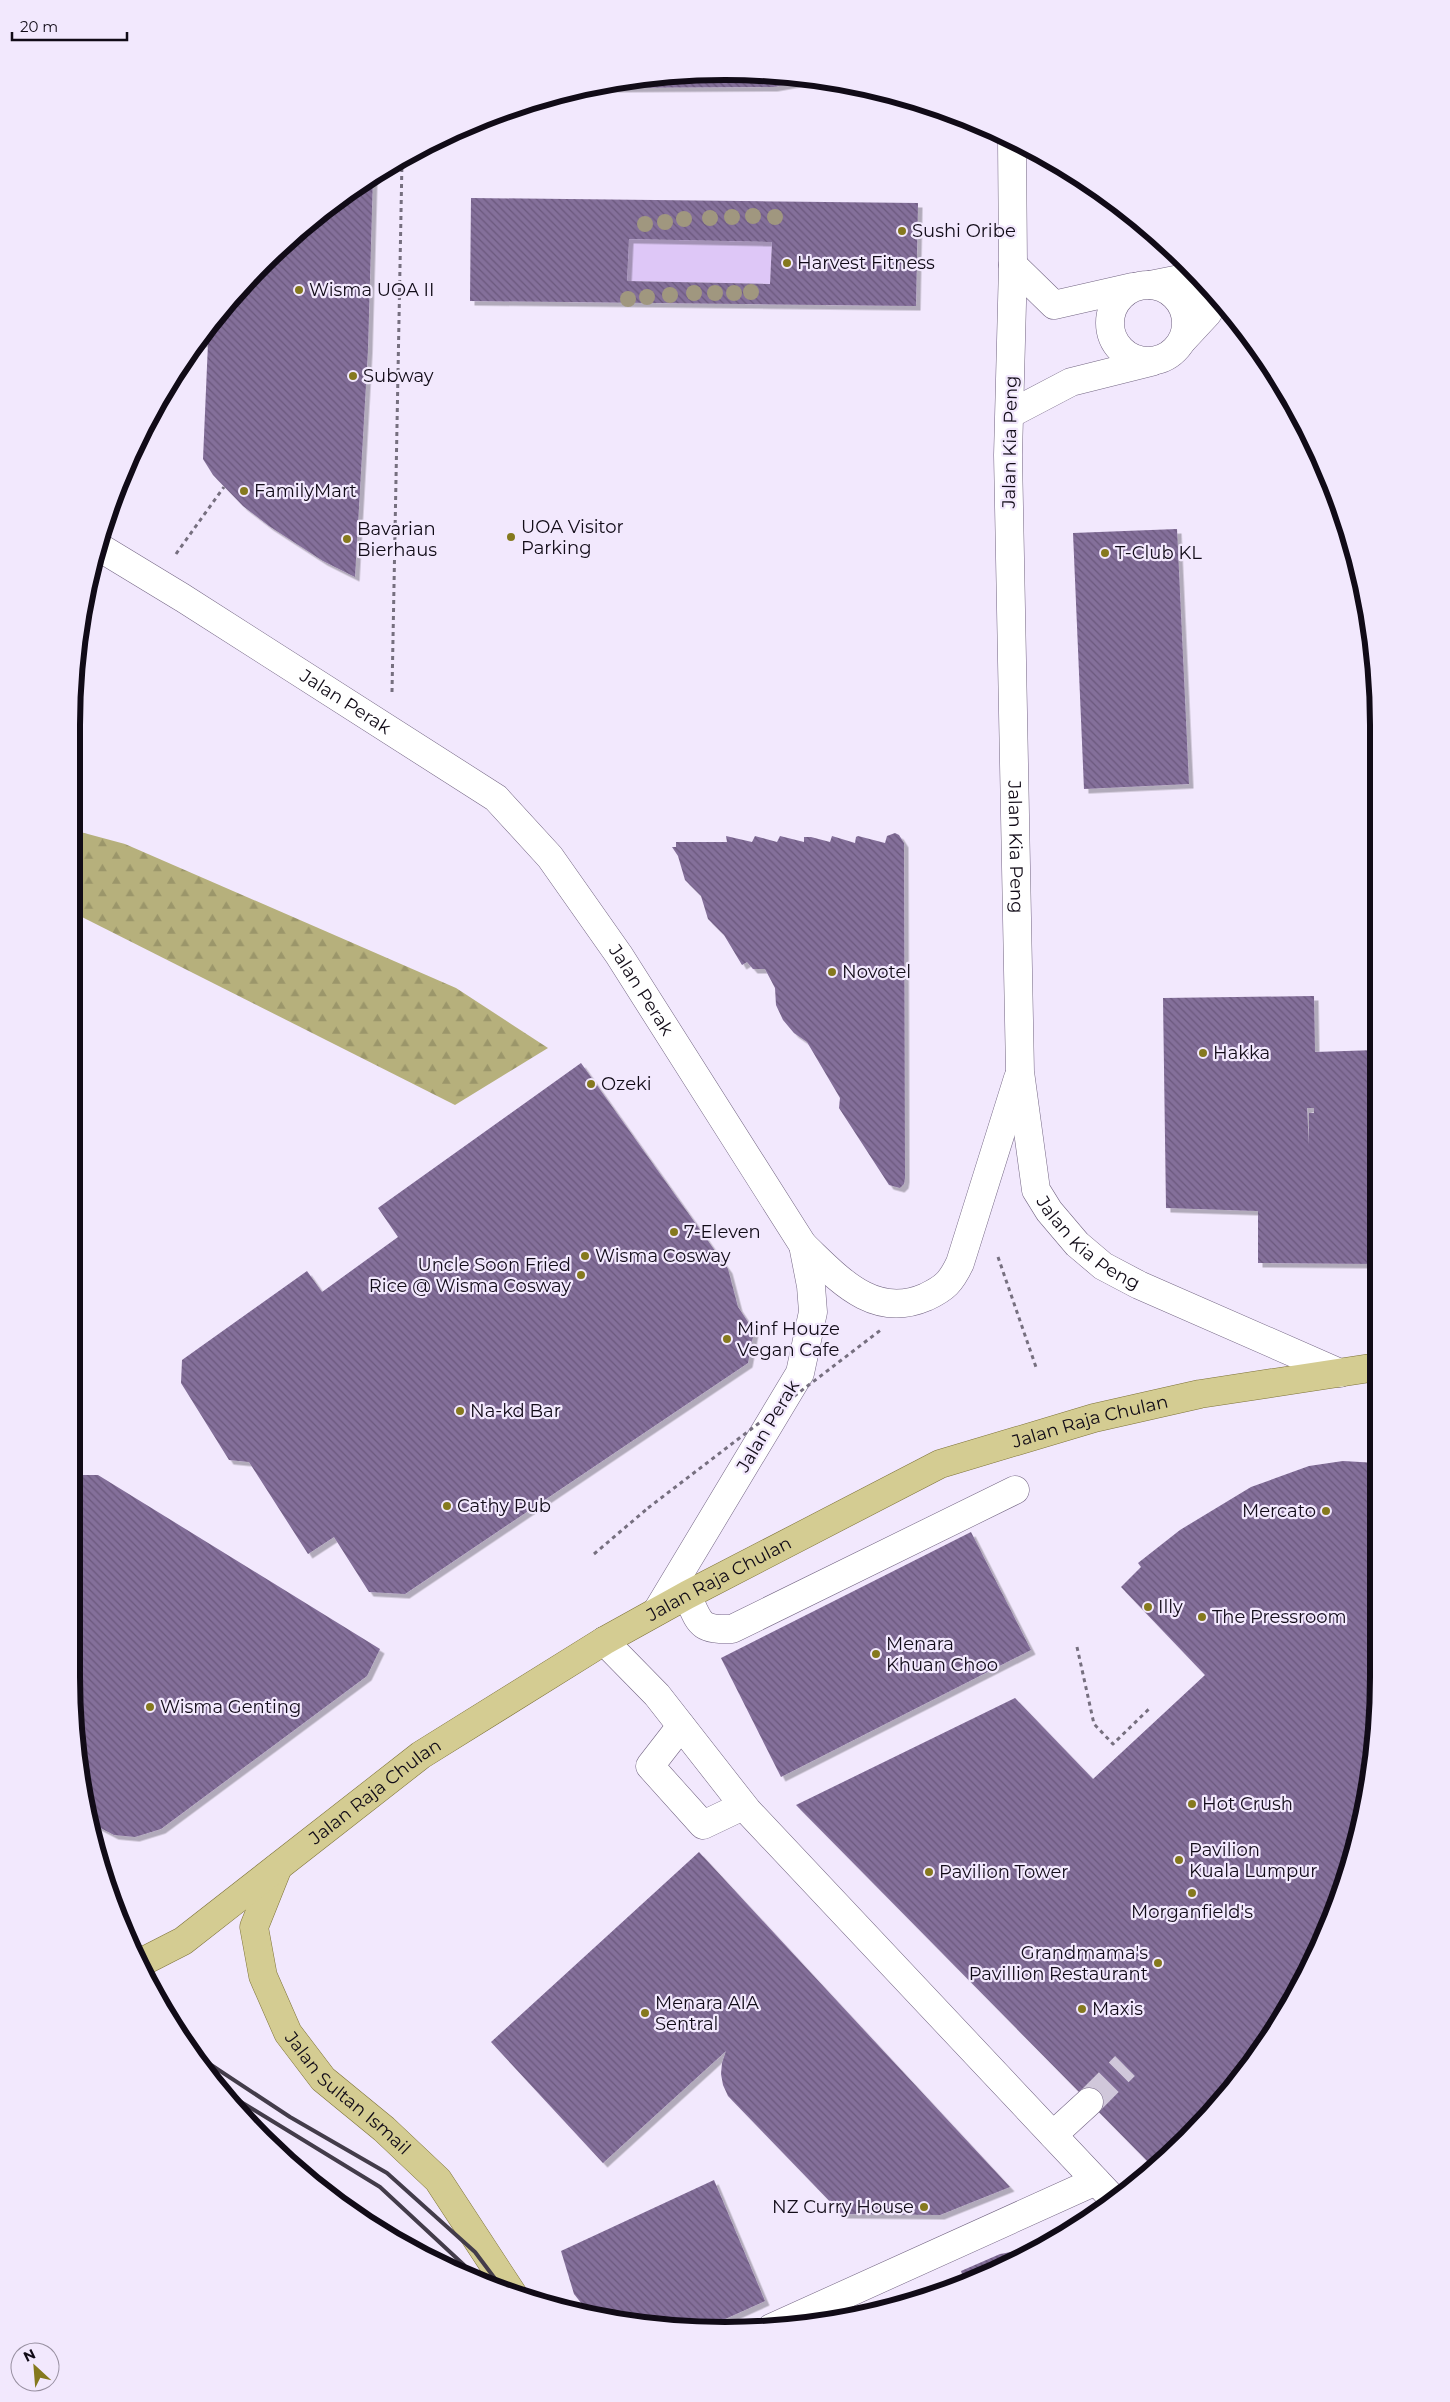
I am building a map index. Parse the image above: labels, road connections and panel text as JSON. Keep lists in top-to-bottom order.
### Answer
{
  "streets": {
    "main road": ["Jalan Raja Chulan", "Jalan Sultan Ismail"],
    "street": ["Jalan Kia Peng", "Jalan Perak"]
  },
  "crossings": [
    ["Jalan Kia Peng", "Jalan Raja Chulan"],
    ["Jalan Perak", "Jalan Raja Chulan"],
    ["Jalan Raja Chulan", "Jalan Sultan Ismail"]
  ],
  "places": [
    "Sushi Oribe",
    "Harvest Fitness",
    "Wisma UOA II",
    "Subway",
    "FamilyMart",
    "UOA Visitor Parking",
    "Bavarian Bierhaus",
    "T-Club KL",
    "Novotel",
    "Hakka",
    "Ozeki",
    "7-Eleven",
    "Wisma Cosway",
    "Uncle Soon Fried Rice @ Wisma Cosway",
    "Minf Houze Vegan Cafe",
    "Na-kd Bar",
    "Cathy Pub",
    "Mercato",
    "Illy",
    "The Pressroom",
    "Menara Khuan Choo",
    "Wisma Genting",
    "Hot Crush",
    "Pavilion Kuala Lumpur",
    "Pavilion Tower",
    "Morganfield's",
    "Grandmama's Pavillion Restaurant",
    "Maxis",
    "Menara AIA Sentral",
    "NZ Curry House"
  ],
  "scale_bar": "20 m",
  "north": "top left"
}
